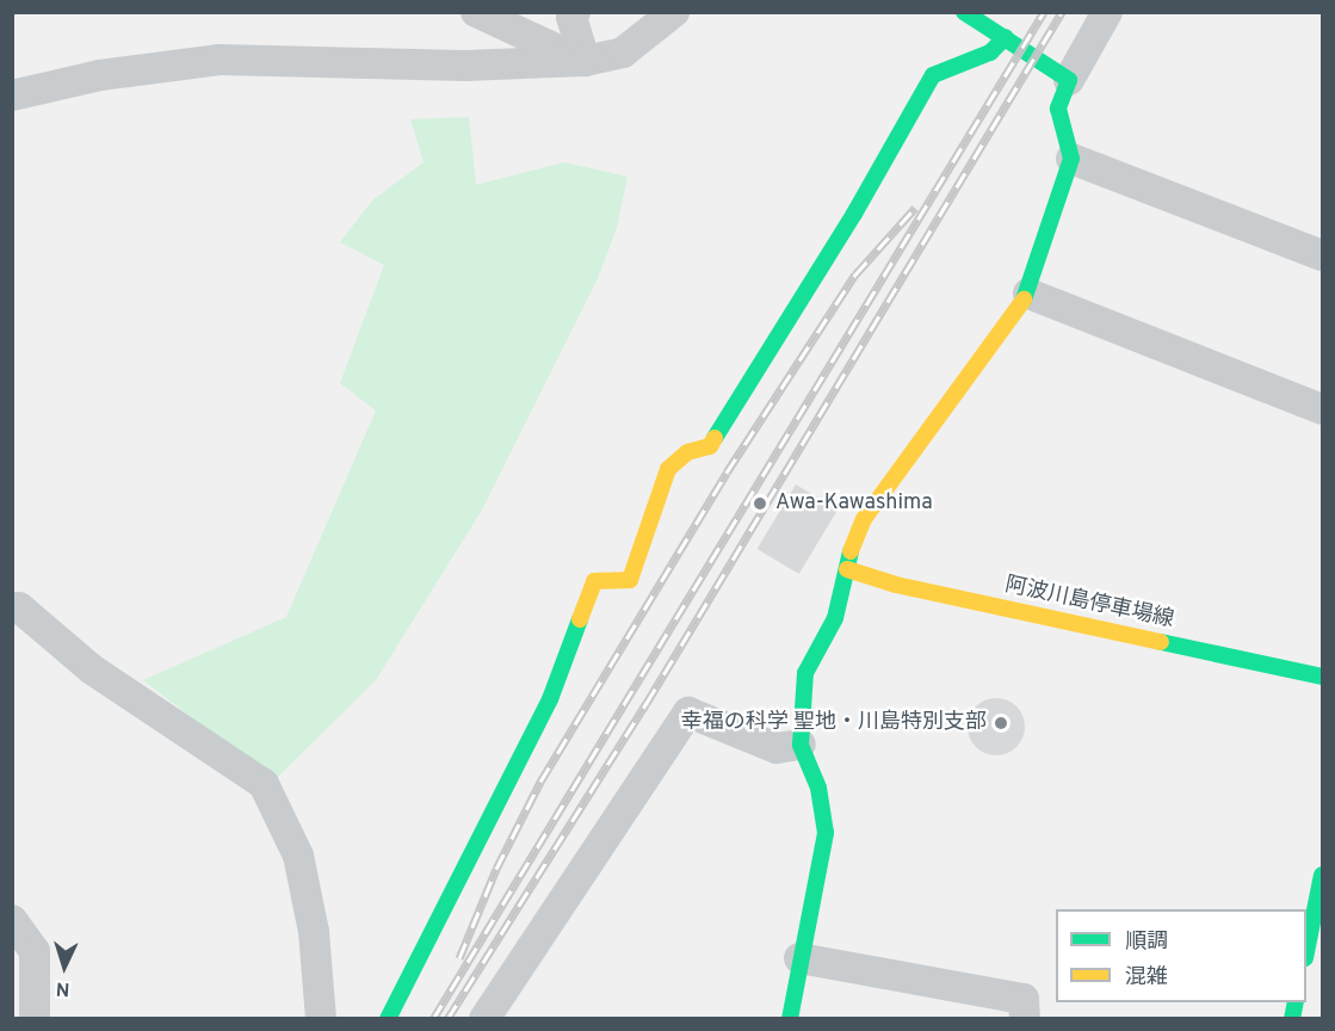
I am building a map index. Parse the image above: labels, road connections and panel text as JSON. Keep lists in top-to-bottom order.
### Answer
{
  "streets": {
    "street": ["阿波川島停車場線"]
  },
  "places": ["Awa-Kawashima", "幸福の科学 聖地・川島特別支部"],
  "legend": ["順調", "混雑"],
  "north": "bottom"
}
